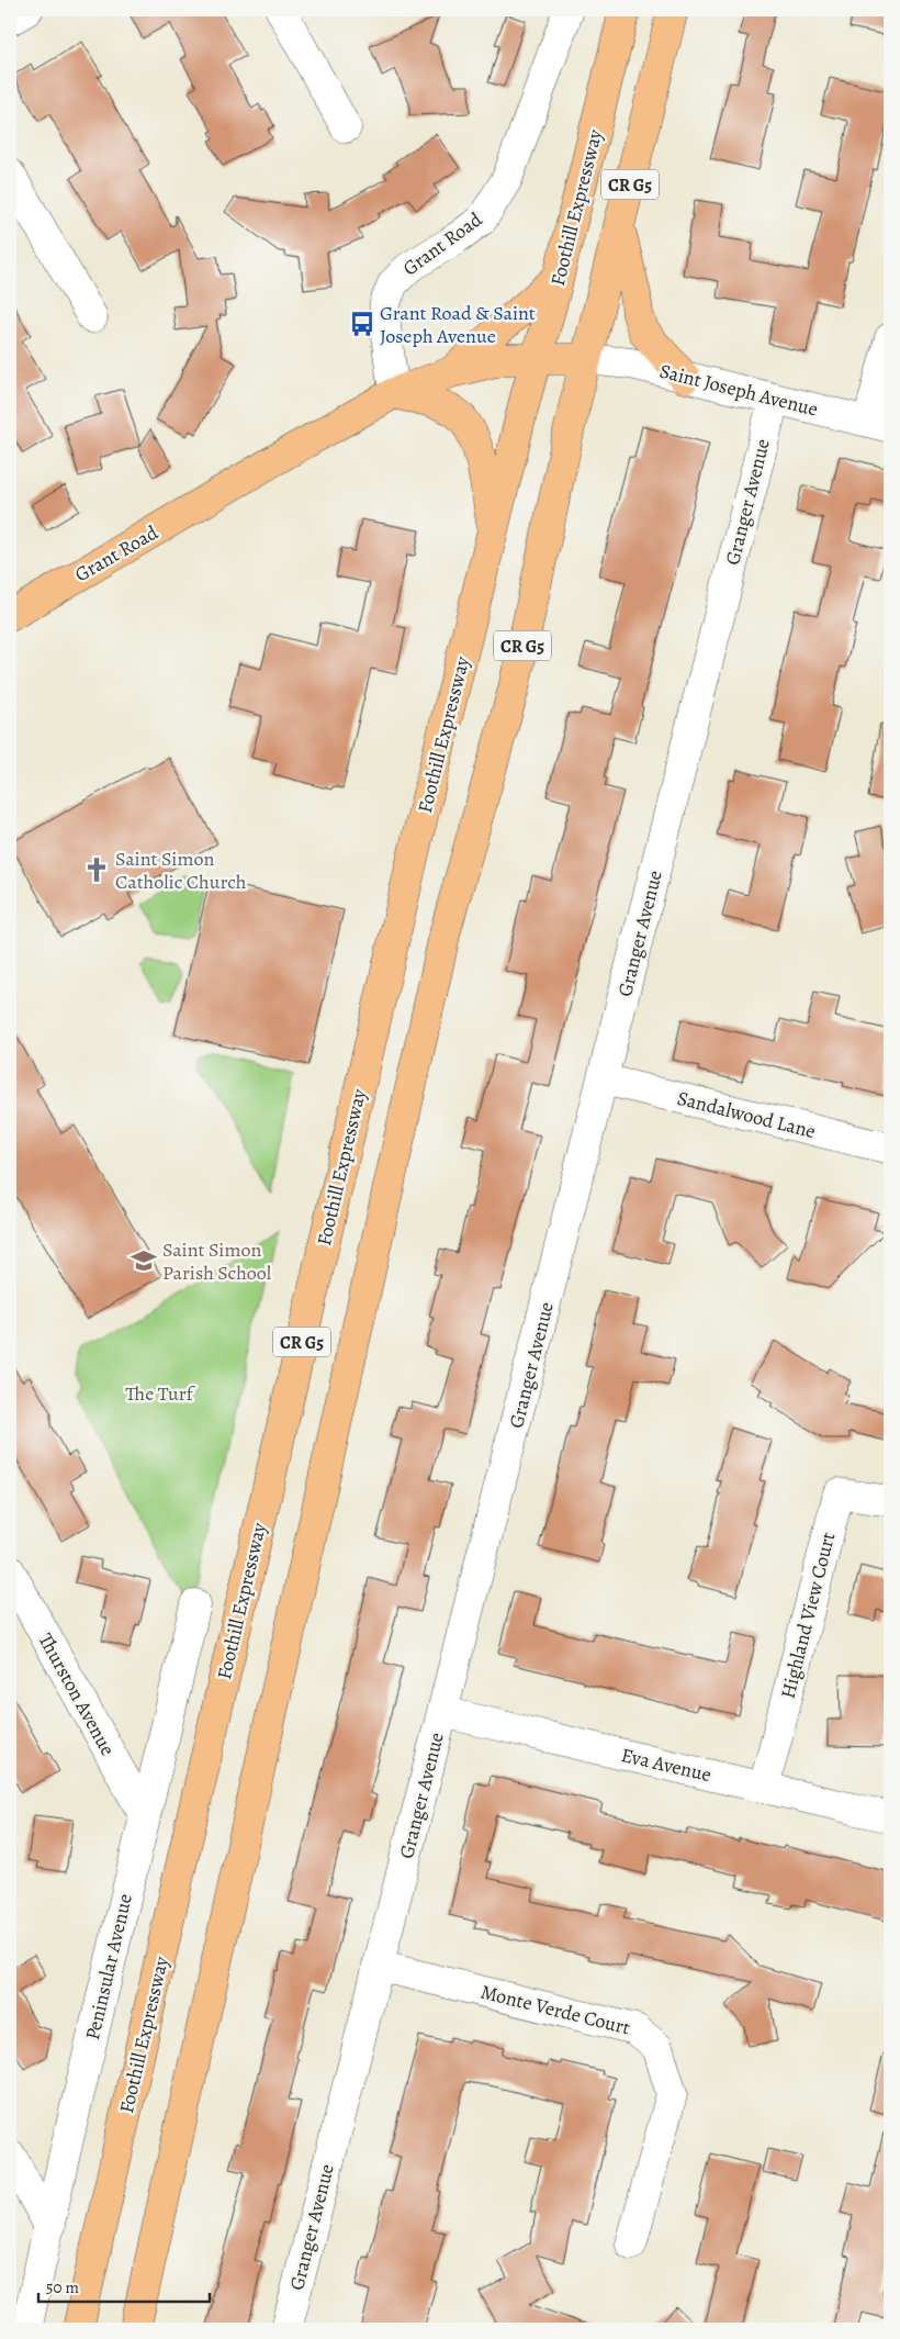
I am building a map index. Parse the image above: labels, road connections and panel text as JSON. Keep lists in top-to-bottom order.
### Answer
{
  "streets": {
    "main road": ["CR G5", "Foothill Expressway", "Grant Road"],
    "street": [
      "Saint Joseph Avenue",
      "Granger Avenue",
      "Sandalwood Lane",
      "Highland View Court",
      "Thurston Avenue",
      "Eva Avenue",
      "Peninsular Avenue",
      "Monte Verde Court"
    ]
  },
  "crossings": [
    ["CR G5", "Grant Road"],
    ["CR G5", "Saint Joseph Avenue"],
    ["Foothill Expressway", "Grant Road"],
    ["Grant Road", "Saint Joseph Avenue"],
    ["Saint Joseph Avenue", "Granger Avenue"],
    ["Granger Avenue", "Sandalwood Lane"],
    ["Granger Avenue", "Eva Avenue"],
    ["Granger Avenue", "Monte Verde Court"],
    ["Highland View Court", "Eva Avenue"],
    ["Thurston Avenue", "Peninsular Avenue"]
  ],
  "parks": ["The Turf"],
  "places": {
    "bus stop": ["Grant Road & Saint Joseph Avenue"],
    "church": ["Saint Simon Catholic Church"],
    "school or university": ["Saint Simon Parish School"]
  },
  "scale_bar": "50 m"
}
